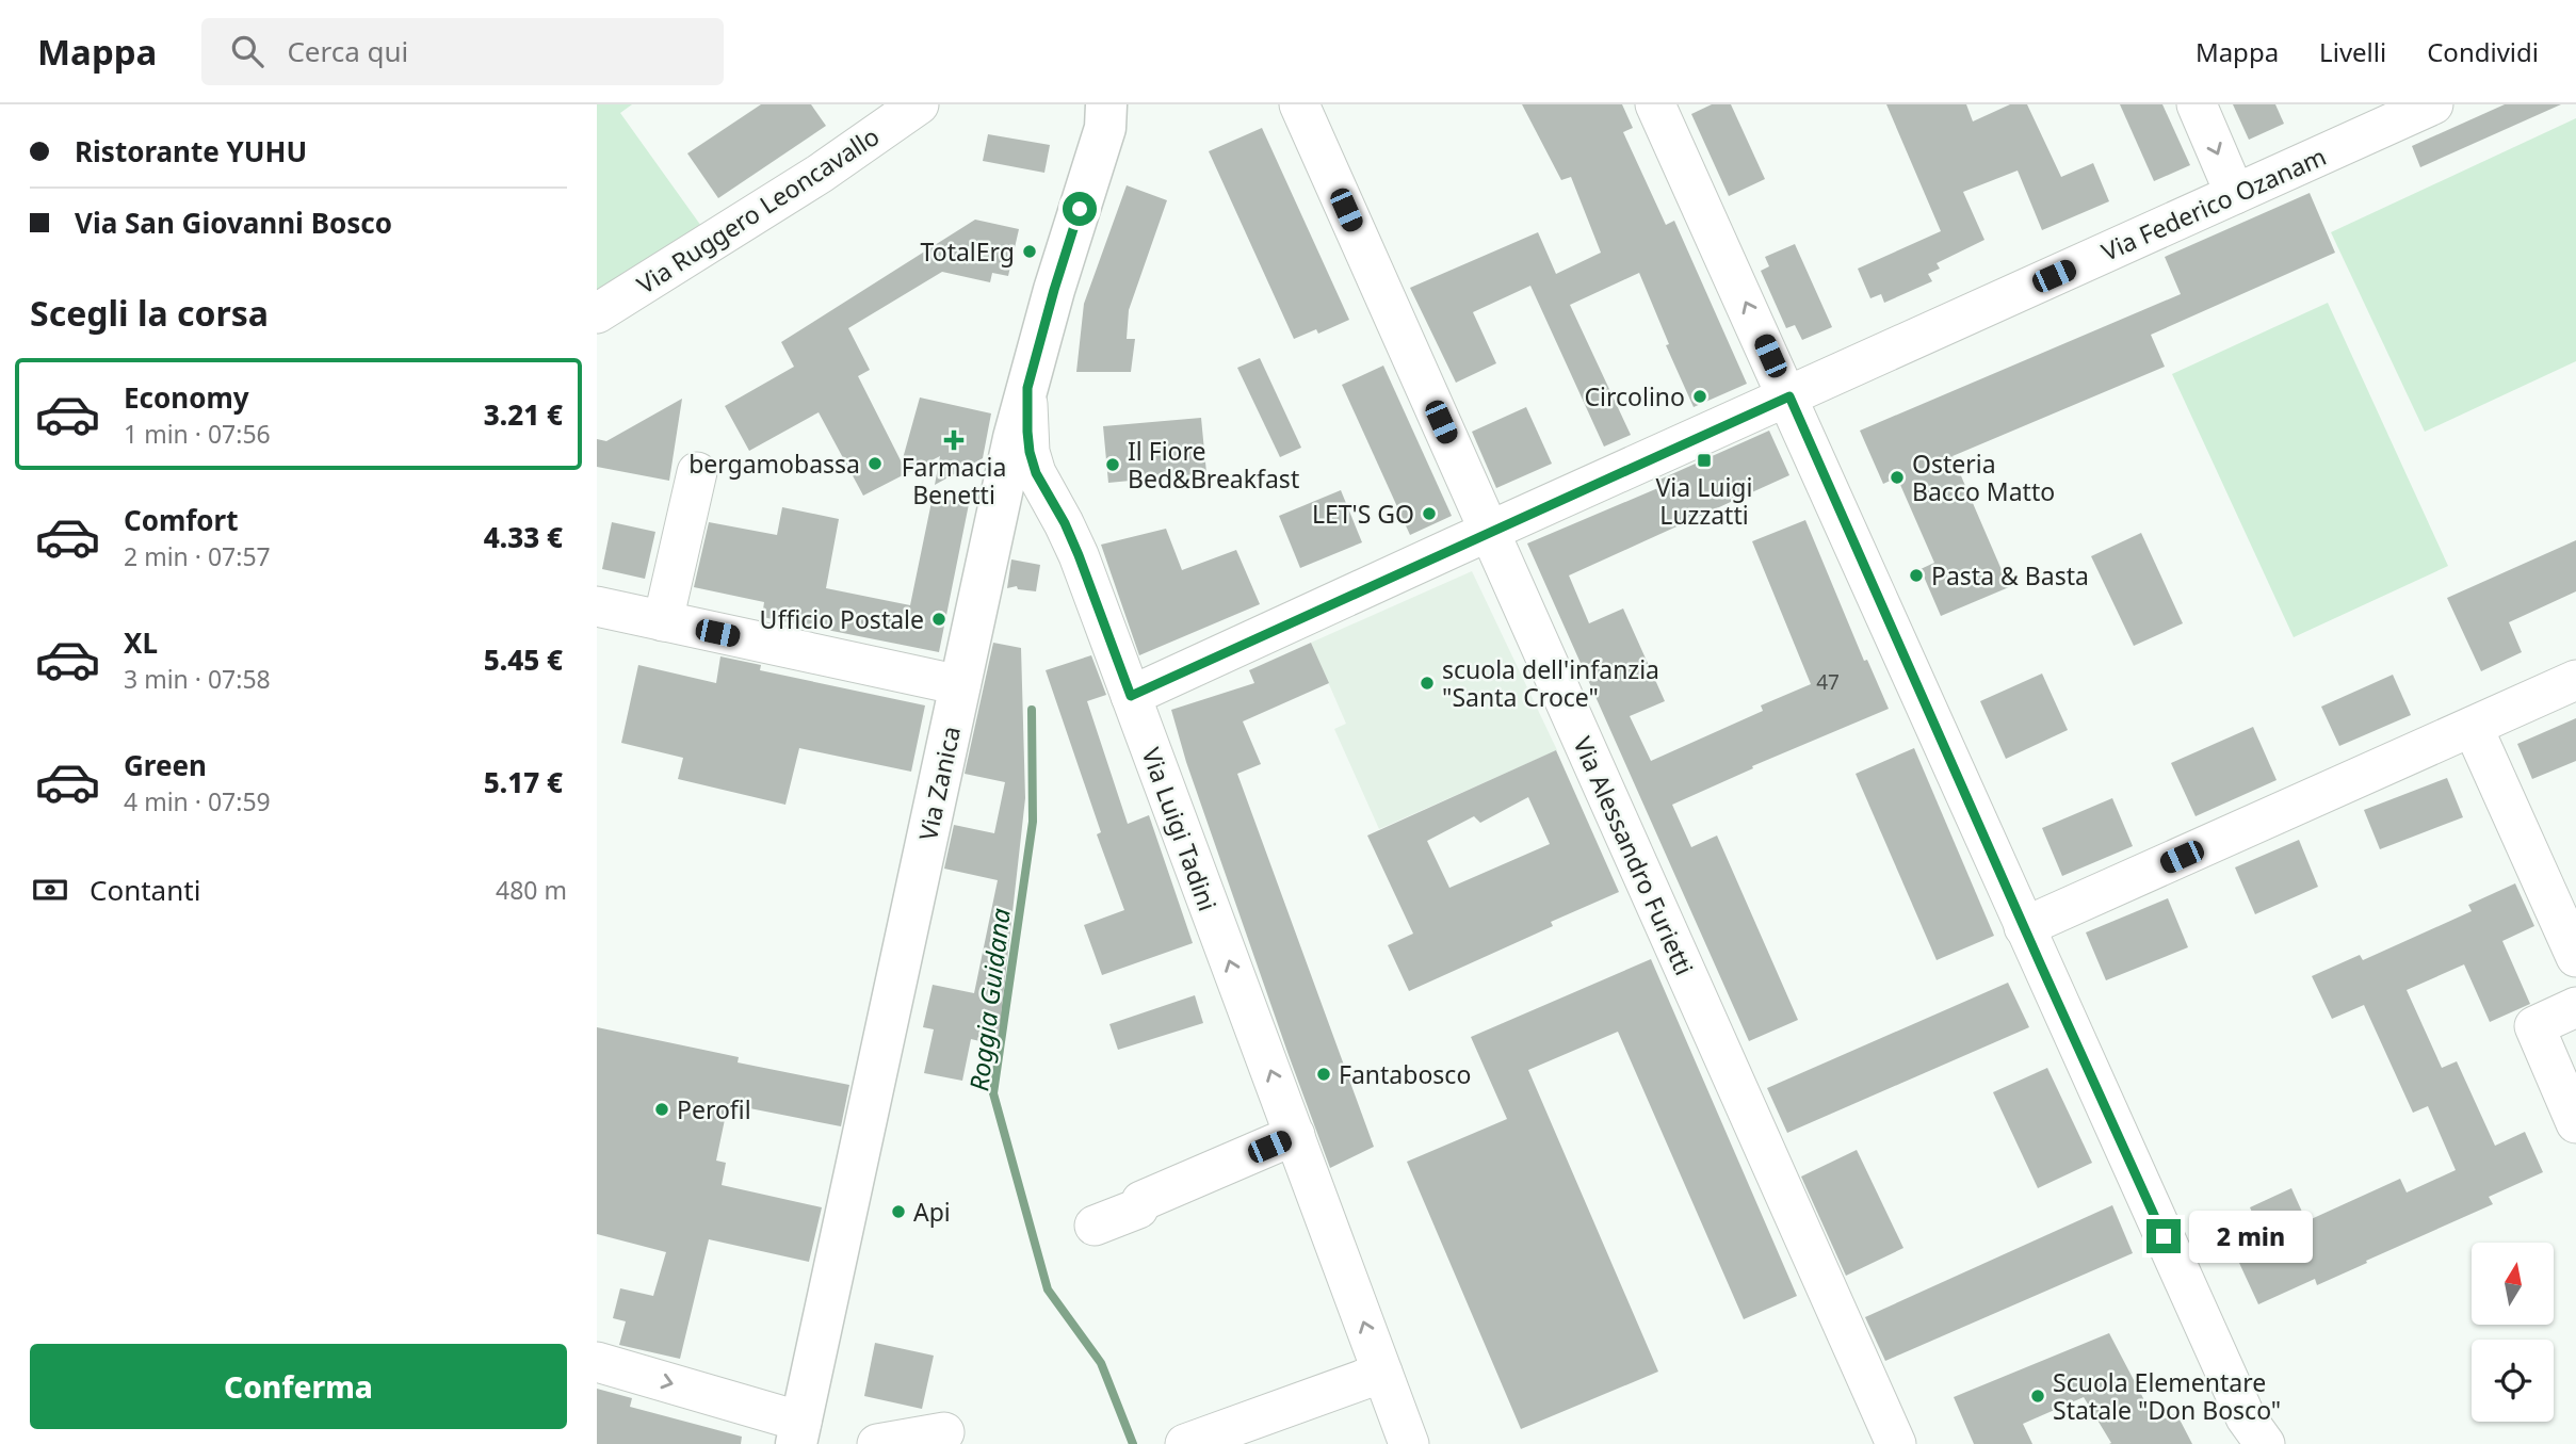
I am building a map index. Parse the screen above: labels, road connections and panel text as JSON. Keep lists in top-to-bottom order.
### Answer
{
  "streets": {
    "main road": ["Via Zanica"],
    "street": [
      "Via Federico Ozanam",
      "Via Ruggero Leoncavallo",
      "Via Luigi Tadini",
      "Via Alessandro Furietti"
    ]
  },
  "crossings": [
    ["Via Zanica", "Via Luigi Tadini"]
  ],
  "one_way": ["Via Luigi Tadini"],
  "water": ["Roggia Guidana"],
  "places": {
    "other": [
      "TotalErg",
      "Circolino",
      "bergamobassa",
      "Il Fiore Bed&Breakfast",
      "Osteria Bacco Matto",
      "LET'S GO",
      "Pasta & Basta",
      "Ufficio Postale",
      "scuola dell'infanzia \"Santa Croce\"",
      "Fantabosco",
      "Perofil",
      "Api",
      "Scuola Elementare Statale \"Don Bosco\""
    ],
    "health": ["Farmacia Benetti"],
    "transit": ["Via Luigi Luzzatti"]
  },
  "house_numbers": ["47"],
  "north": "top",
  "page": {
    "header": "Mappa",
    "search": "Cerca qui",
    "nav": ["Mappa", "Livelli", "Condividi"],
    "banner": ["Ristorante YUHU", "Via San Giovanni Bosco"],
    "heading": "Scegli la corsa",
    "list": [
      {
        "name": "Economy",
        "note": "1 min · 07:56",
        "value": "3.21 €"
      },
      {
        "name": "Comfort",
        "note": "2 min · 07:57",
        "value": "4.33 €"
      },
      {
        "name": "XL",
        "note": "3 min · 07:58",
        "value": "5.45 €"
      },
      {
        "name": "Green",
        "note": "4 min · 07:59",
        "value": "5.17 €"
      }
    ],
    "pay": ["Contanti", "480 m"],
    "bubble": "2 min",
    "buttons": "Conferma"
  }
}
